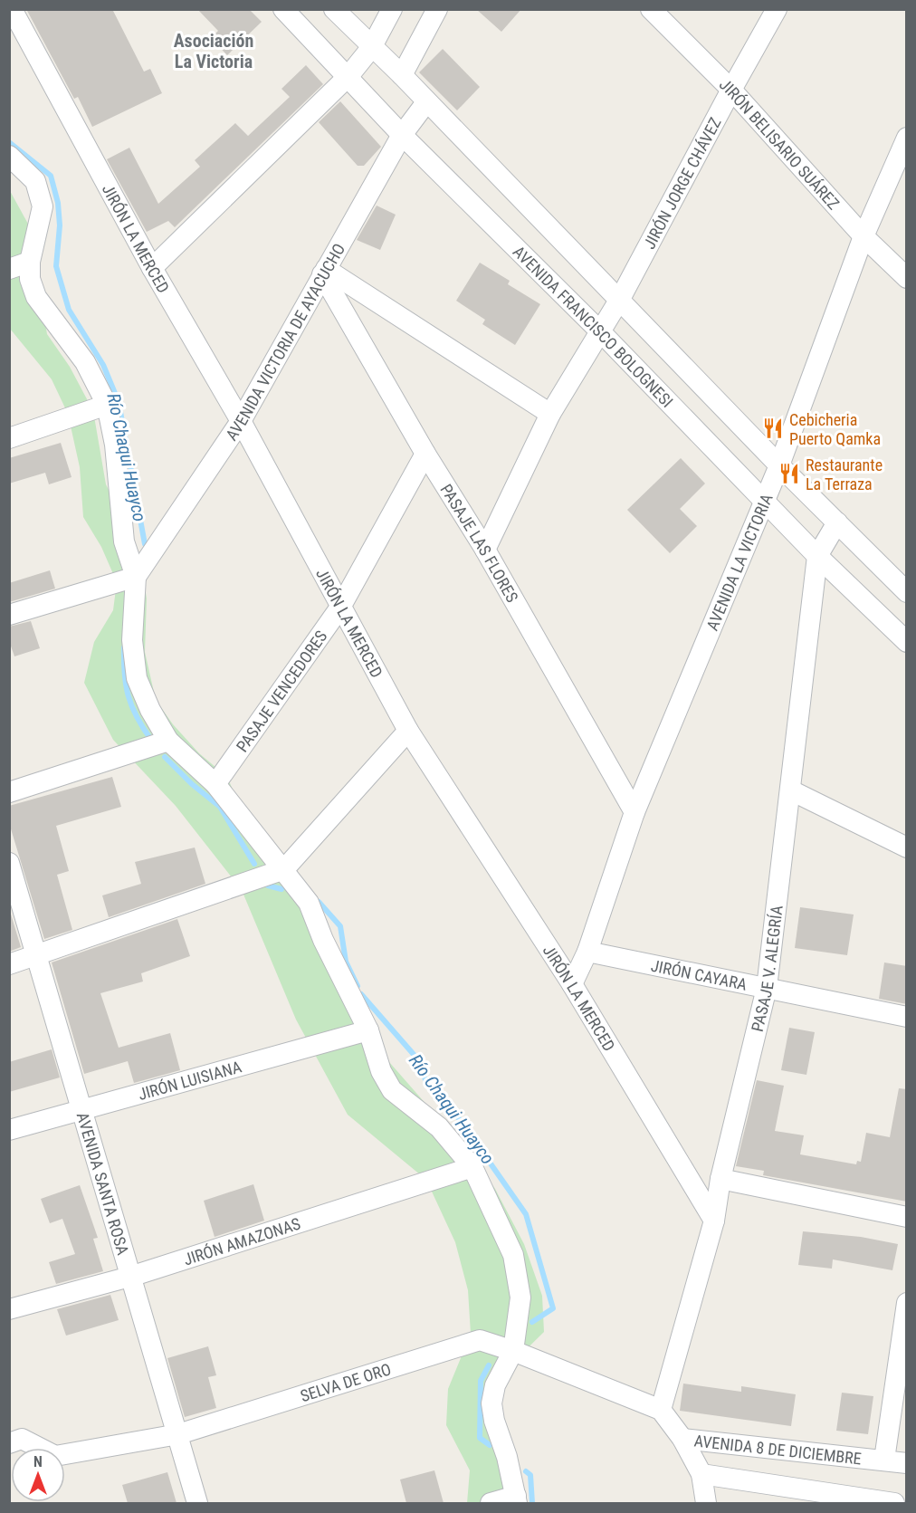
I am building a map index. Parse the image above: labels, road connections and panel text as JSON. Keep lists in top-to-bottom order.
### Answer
{
  "streets": {
    "street": [
      "JIRÓN BELISARIO SUÁREZ",
      "JIRÓN JORGE CHÁVEZ",
      "JIRÓN LA MERCED",
      "AVENIDA FRANCISCO BOLOGNESI",
      "AVENIDA VICTORIA DE AYACUCHO",
      "PASAJE LAS FLORES",
      "AVENIDA LA VICTORIA",
      "PASAJE VENCEDORES",
      "PASAJE V. ALEGRÍA",
      "JIRÓN CAYARA",
      "JIRÓN LUISIANA",
      "AVENIDA SANTA ROSA",
      "JIRÓN AMAZONAS",
      "SELVA DE ORO",
      "AVENIDA 8 DE DICIEMBRE"
    ]
  },
  "crossings": [
    ["JIRÓN BELISARIO SUÁREZ", "JIRÓN JORGE CHÁVEZ"],
    ["JIRÓN BELISARIO SUÁREZ", "AVENIDA LA VICTORIA"],
    ["JIRÓN JORGE CHÁVEZ", "AVENIDA FRANCISCO BOLOGNESI"],
    ["JIRÓN JORGE CHÁVEZ", "PASAJE LAS FLORES"],
    ["JIRÓN LA MERCED", "AVENIDA VICTORIA DE AYACUCHO"],
    ["JIRÓN LA MERCED", "AVENIDA LA VICTORIA"],
    ["JIRÓN LA MERCED", "PASAJE VENCEDORES"],
    ["JIRÓN LA MERCED", "PASAJE V. ALEGRÍA"],
    ["AVENIDA FRANCISCO BOLOGNESI", "AVENIDA VICTORIA DE AYACUCHO"],
    ["AVENIDA FRANCISCO BOLOGNESI", "AVENIDA LA VICTORIA"],
    ["AVENIDA FRANCISCO BOLOGNESI", "PASAJE V. ALEGRÍA"],
    ["AVENIDA VICTORIA DE AYACUCHO", "PASAJE LAS FLORES"],
    ["PASAJE LAS FLORES", "AVENIDA LA VICTORIA"],
    ["PASAJE LAS FLORES", "PASAJE VENCEDORES"],
    ["AVENIDA LA VICTORIA", "JIRÓN CAYARA"],
    ["PASAJE V. ALEGRÍA", "JIRÓN CAYARA"],
    ["PASAJE V. ALEGRÍA", "AVENIDA 8 DE DICIEMBRE"],
    ["JIRÓN LUISIANA", "AVENIDA SANTA ROSA"],
    ["AVENIDA SANTA ROSA", "JIRÓN AMAZONAS"],
    ["AVENIDA SANTA ROSA", "SELVA DE ORO"]
  ],
  "districts": ["Asociación La Victoria"],
  "water": ["Río Chaqui Huayco"],
  "places": {
    "restaurant": ["Cebicheria Puerto Qamka", "Restaurante La Terraza"]
  },
  "north": "top"
}
